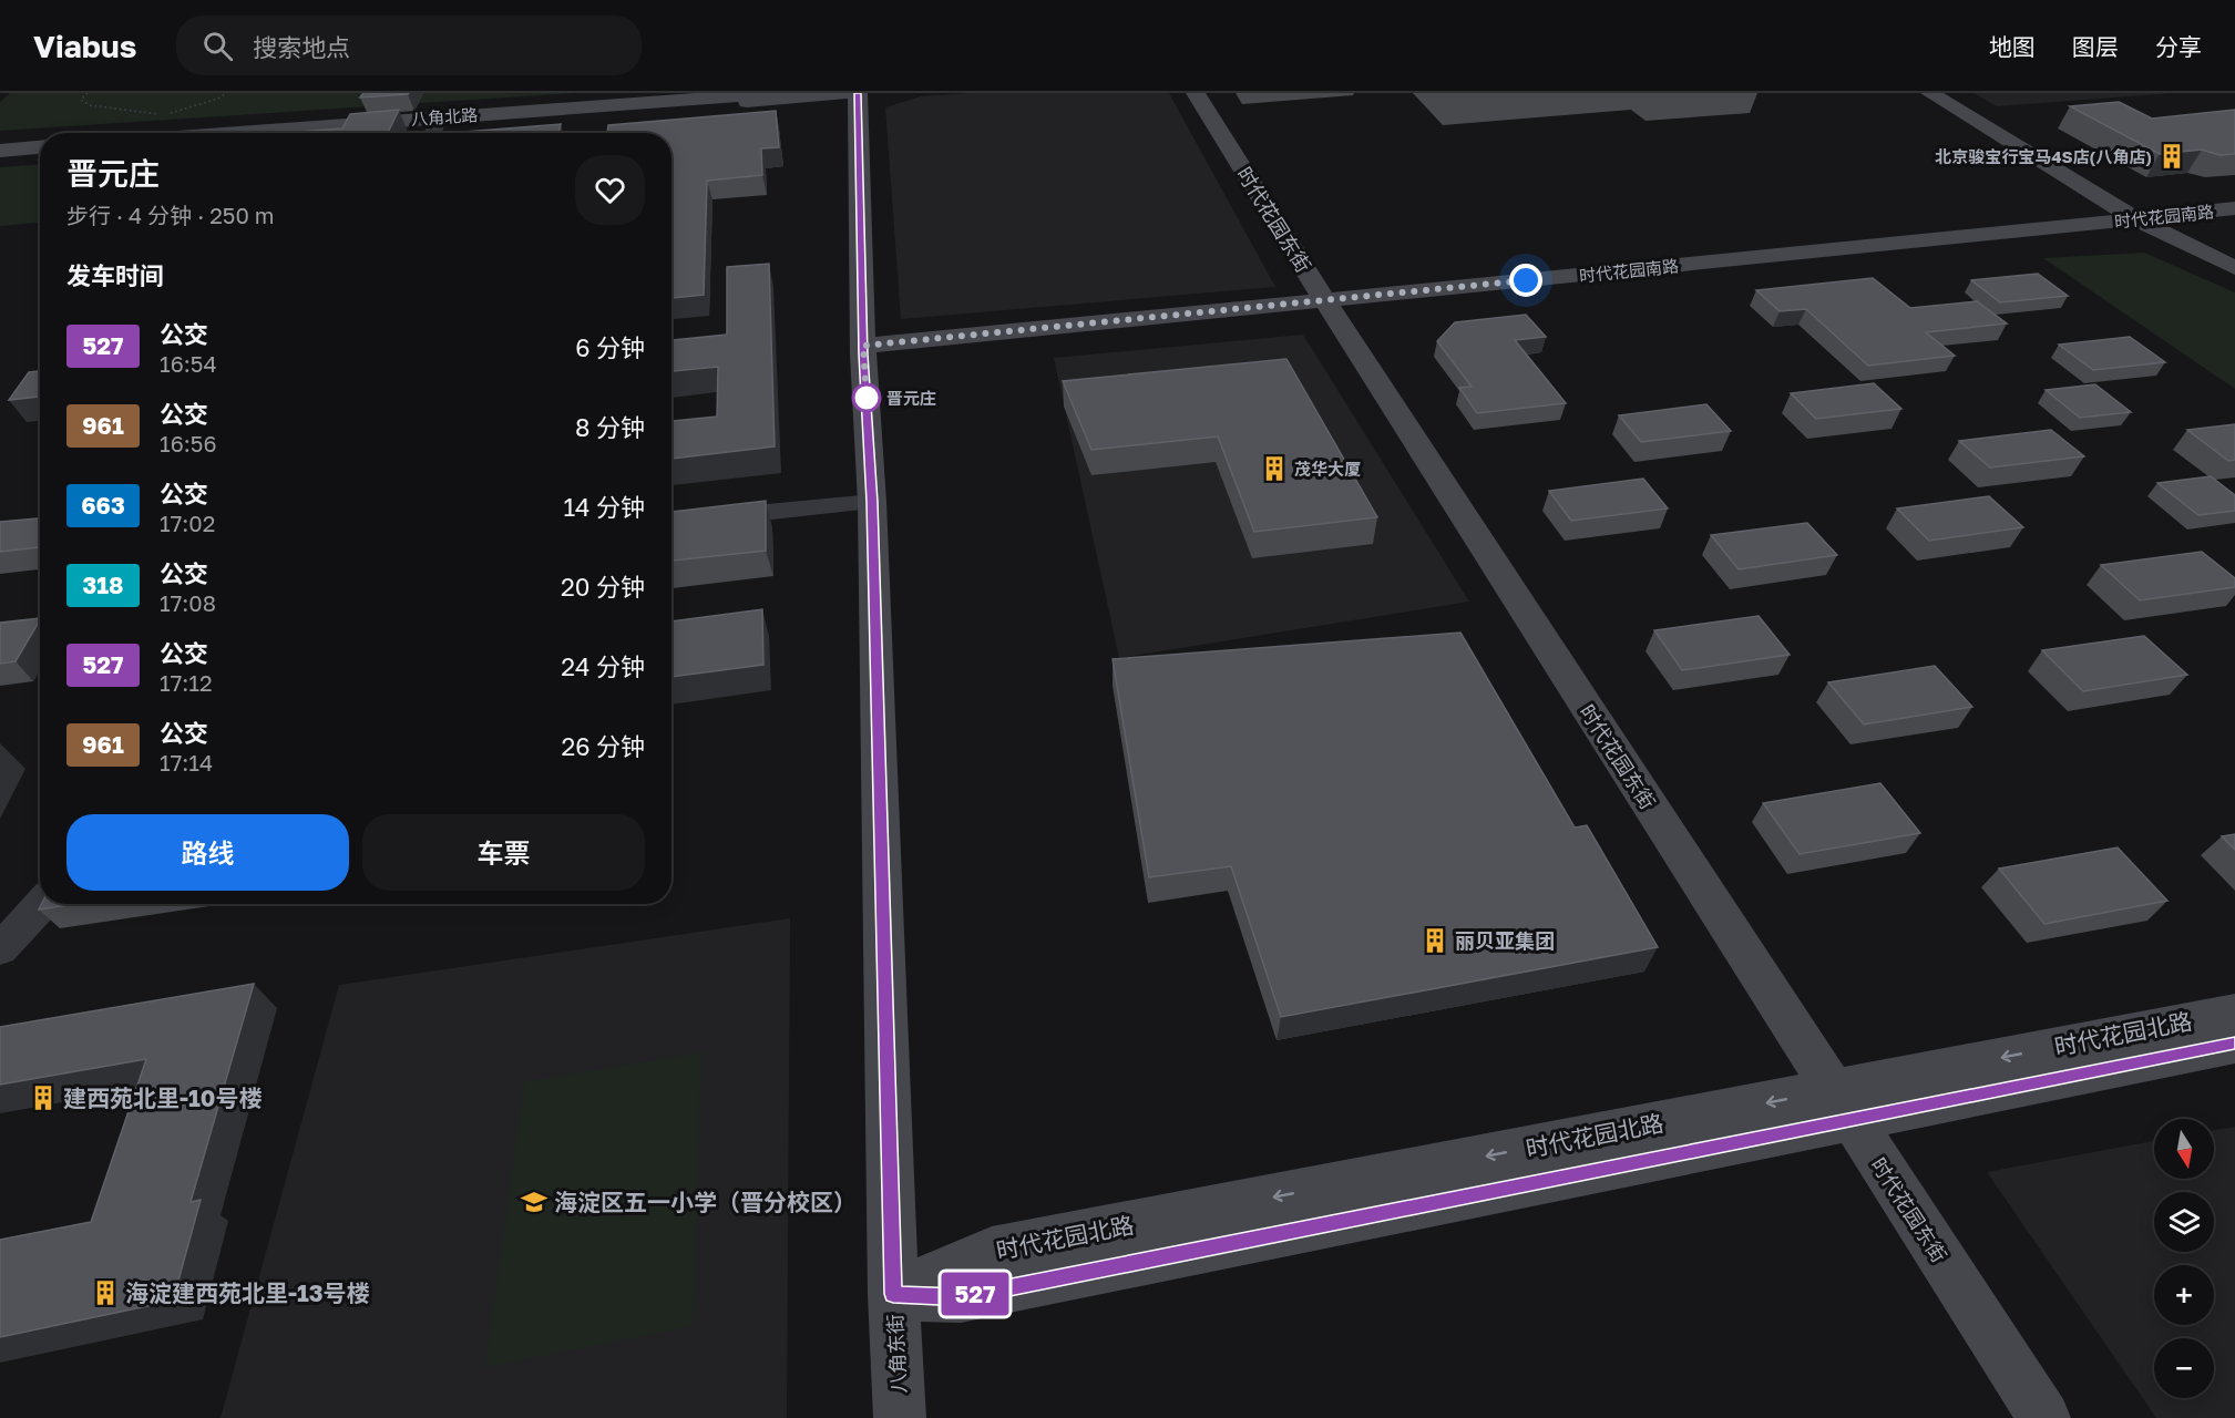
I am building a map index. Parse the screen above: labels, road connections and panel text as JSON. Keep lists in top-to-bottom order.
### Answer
{
  "streets": {
    "street": [
      "八角北路",
      "时代花园南路",
      "时代花园东街",
      "时代花园北路",
      "八角东街"
    ]
  },
  "crossings": [
    ["时代花园南路", "时代花园东街"],
    ["时代花园南路", "八角东街"],
    ["时代花园东街", "时代花园北路"],
    ["时代花园北路", "八角东街"]
  ],
  "places": {
    "building": [
      "北京骏宝行宝马4S店(八角店)",
      "茂华大厦",
      "丽贝亚集团",
      "建西苑北里-10号楼",
      "海淀建西苑北里-13号楼"
    ],
    "other": ["晋元庄"],
    "school or university": ["海淀区五一小学（晋分校区）"]
  },
  "lines": ["bus line 527"],
  "north": "bottom",
  "page": {
    "header": "Viabus",
    "search": "搜索地点",
    "nav": ["地图", "图层", "分享"],
    "on_map": "527",
    "heading": [
      ["晋元庄", "步行 · 4 分钟 · 250 m"],
      "发车时间"
    ],
    "list": [
      {
        "mark": "527",
        "name": "公交",
        "note": "16:54",
        "value": "6 分钟"
      },
      {
        "mark": "961",
        "name": "公交",
        "note": "16:56",
        "value": "8 分钟"
      },
      {
        "mark": "663",
        "name": "公交",
        "note": "17:02",
        "value": "14 分钟"
      },
      {
        "mark": "318",
        "name": "公交",
        "note": "17:08",
        "value": "20 分钟"
      },
      {
        "mark": "527",
        "name": "公交",
        "note": "17:12",
        "value": "24 分钟"
      },
      {
        "mark": "961",
        "name": "公交",
        "note": "17:14",
        "value": "26 分钟"
      }
    ],
    "buttons": ["路线", "车票"],
    "map_buttons": ["+", "−"]
  }
}
